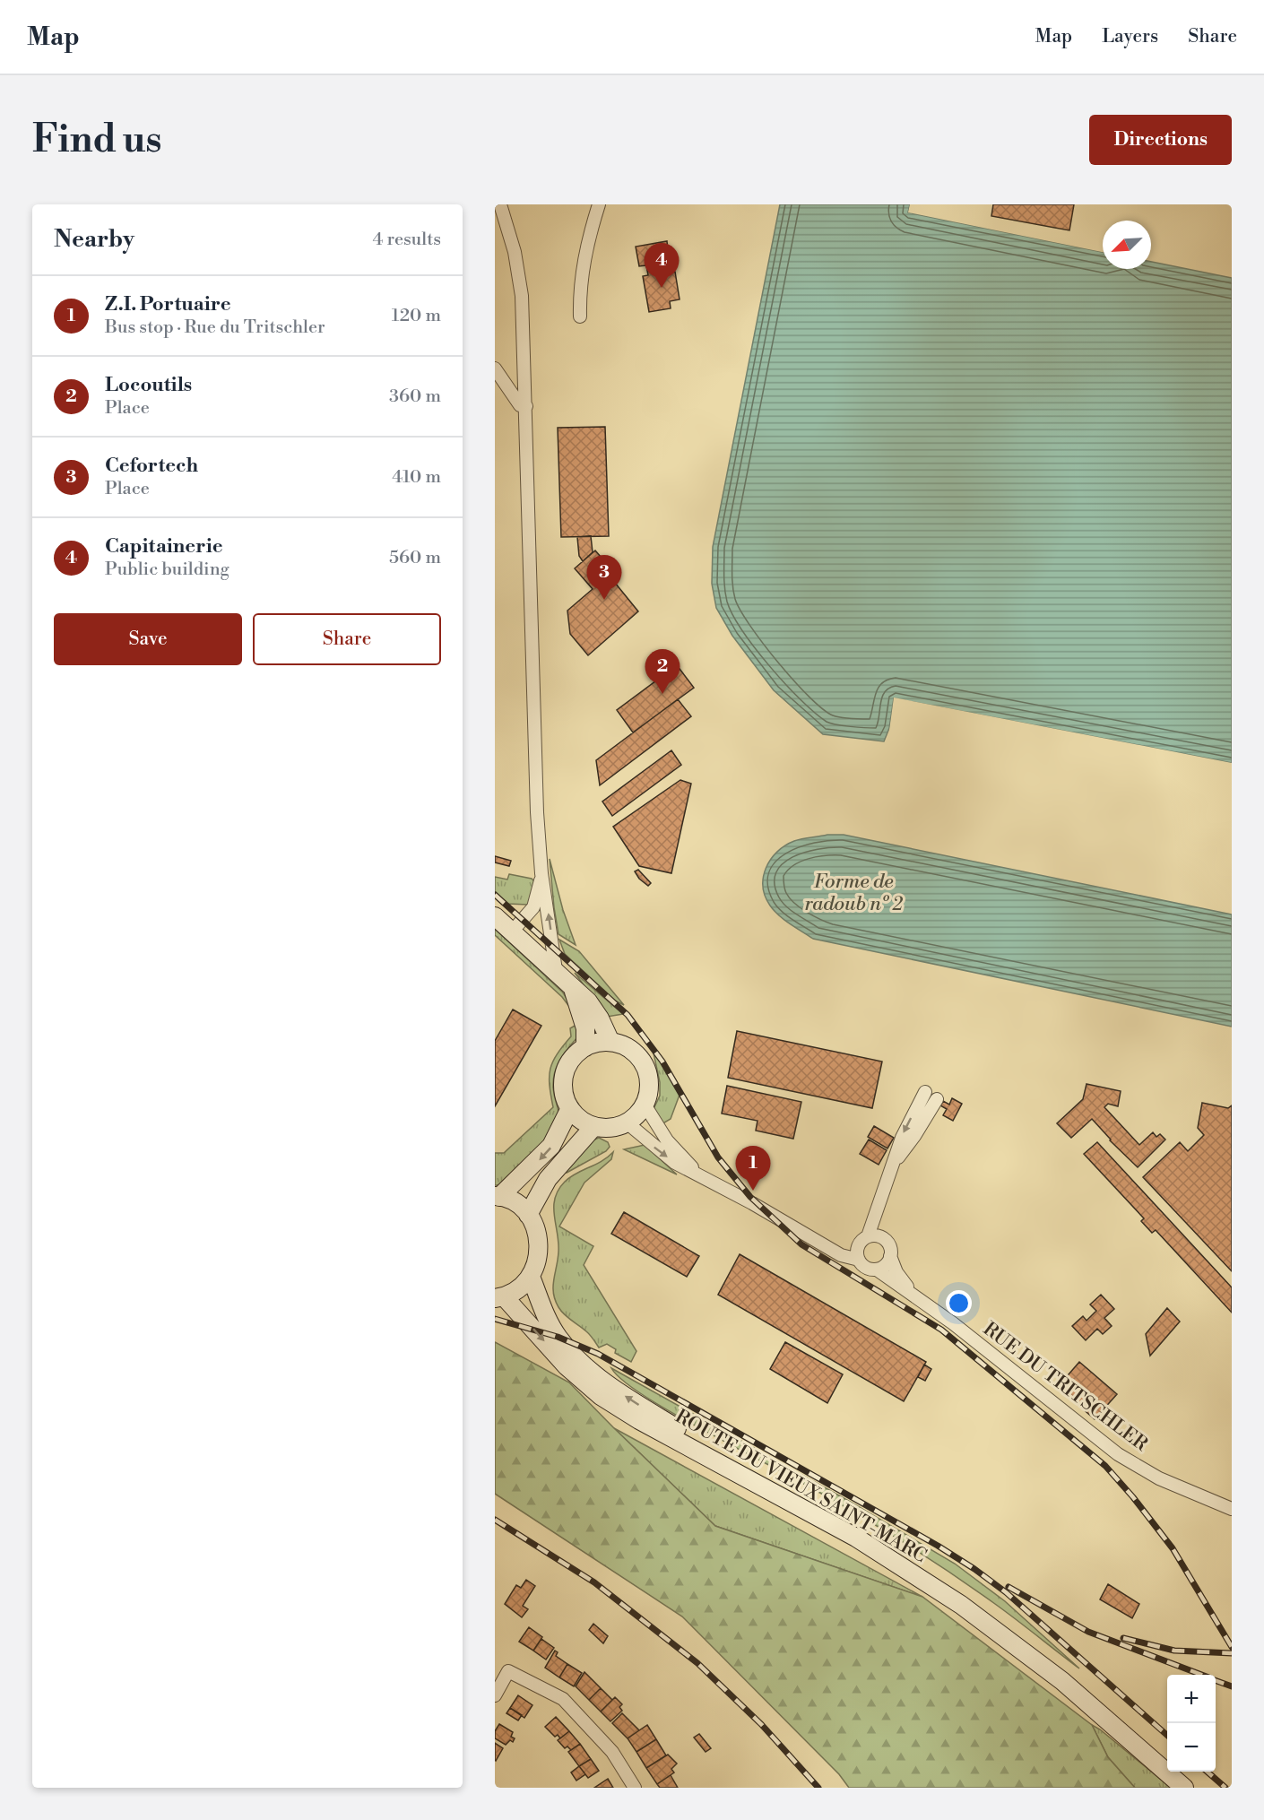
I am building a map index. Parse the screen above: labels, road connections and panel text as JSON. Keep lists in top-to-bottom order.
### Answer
{
  "streets": {
    "main road": ["ROUTE DU VIEUX SAINT-MARC"],
    "street": ["RUE DU TRITSCHLER"]
  },
  "water": ["Forme de radoub nº 2"],
  "north": "bottom left",
  "page": {
    "header": "Map",
    "nav": ["Map", "Layers", "Share"],
    "buttons": [
      "Directions",
      ["Save", "Share"]
    ],
    "title": "Find us",
    "heading": ["Nearby", "4 results"],
    "pins": [
      "4",
      "3",
      "2",
      "1"
    ],
    "list": [
      {
        "mark": "1",
        "name": "Z.I. Portuaire",
        "note": "Bus stop · Rue du Tritschler",
        "value": "120 m"
      },
      {
        "mark": "2",
        "name": "Locoutils",
        "note": "Place",
        "value": "360 m"
      },
      {
        "mark": "3",
        "name": "Cefortech",
        "note": "Place",
        "value": "410 m"
      },
      {
        "mark": "4",
        "name": "Capitainerie",
        "note": "Public building",
        "value": "560 m"
      }
    ],
    "map_buttons": ["+", "−"]
  }
}
